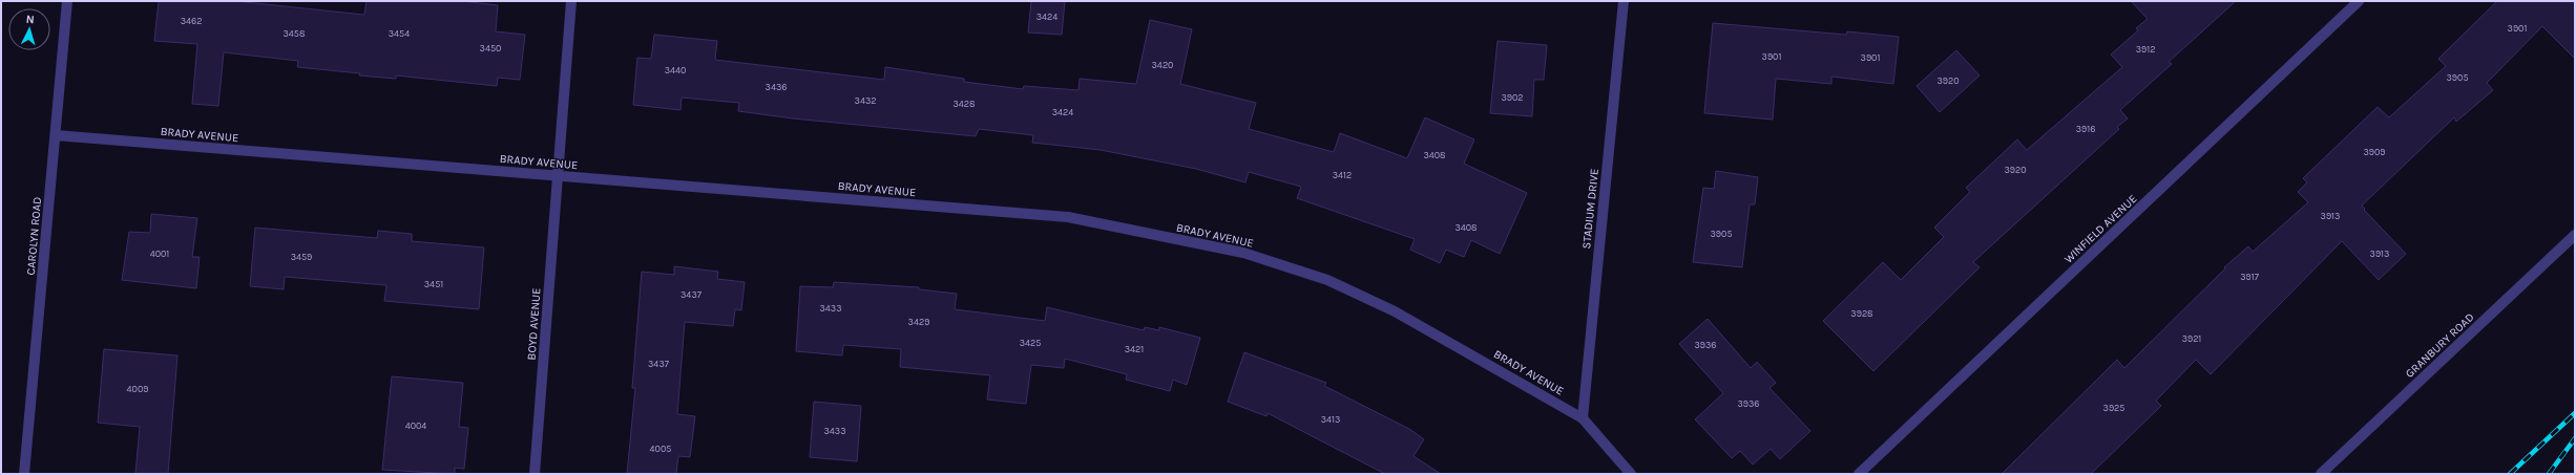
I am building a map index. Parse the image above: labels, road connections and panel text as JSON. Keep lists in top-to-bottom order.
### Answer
{
  "streets": {
    "street": [
      "BRADY AVENUE",
      "STADIUM DRIVE",
      "WINFIELD AVENUE",
      "CAROLYN ROAD",
      "BOYD AVENUE",
      "GRANBURY ROAD"
    ]
  },
  "crossings": [
    ["BRADY AVENUE", "STADIUM DRIVE"],
    ["BRADY AVENUE", "CAROLYN ROAD"],
    ["BRADY AVENUE", "BOYD AVENUE"]
  ],
  "house_numbers": [
    "3424",
    "3462",
    "3901",
    "3458",
    "3454",
    "3450",
    "3912",
    "3901",
    "3901",
    "3420",
    "3440",
    "3905",
    "3920",
    "3436",
    "3902",
    "3432",
    "3428",
    "3424",
    "3916",
    "3909",
    "3408",
    "3920",
    "3412",
    "3913",
    "3408",
    "3905",
    "4001",
    "3913",
    "3459",
    "3917",
    "3451",
    "3437",
    "3433",
    "3928",
    "3429",
    "3921",
    "3425",
    "3936",
    "3421",
    "3437",
    "4009",
    "3936",
    "3925",
    "3413",
    "4004",
    "3433",
    "4005"
  ],
  "north": "top"
}
